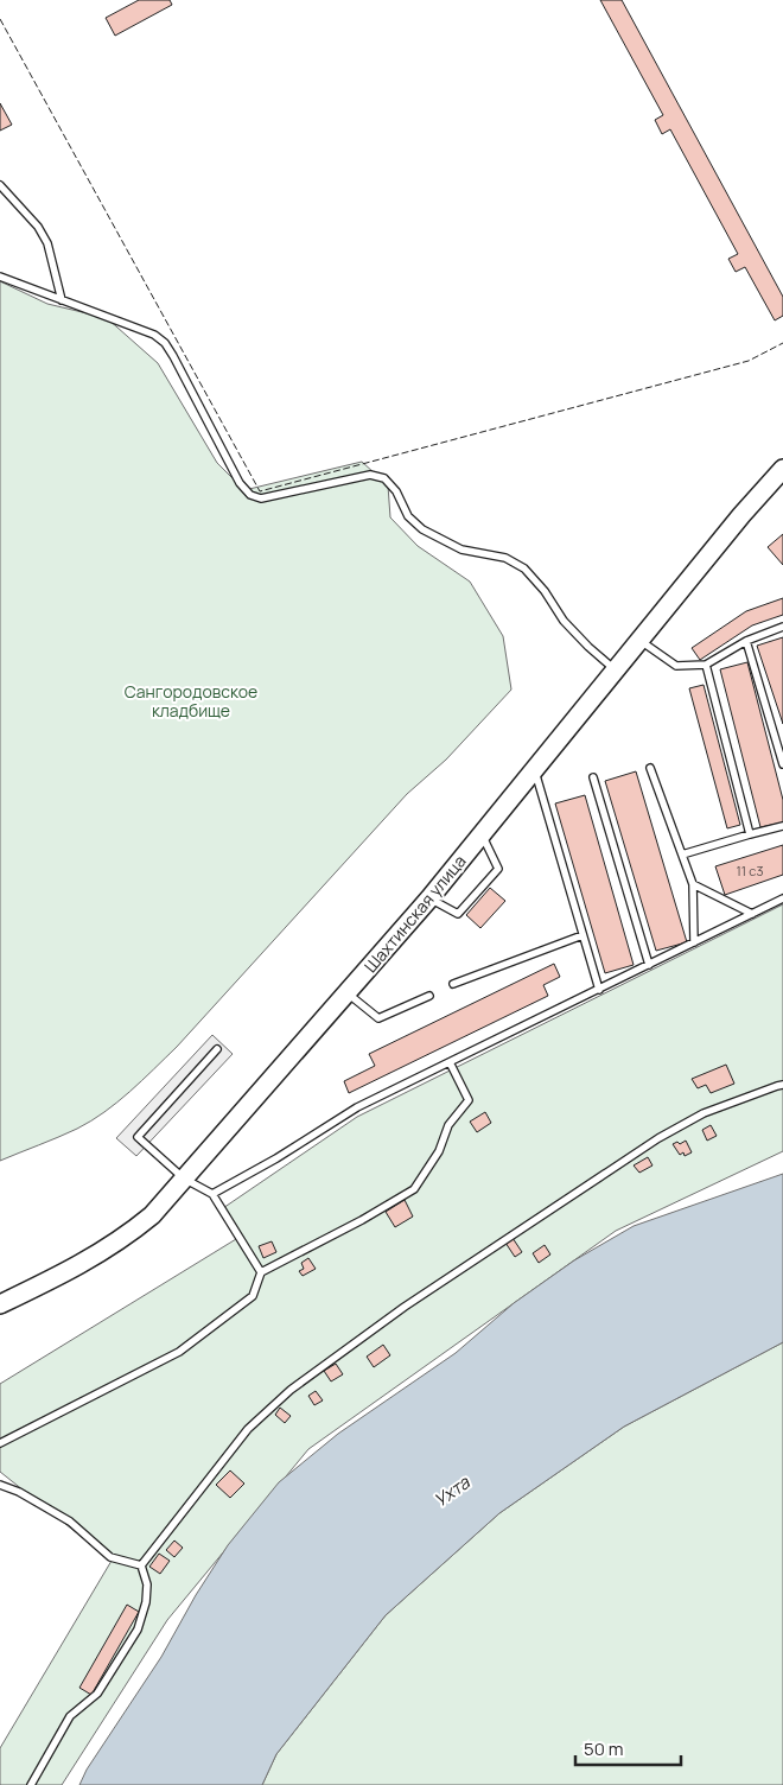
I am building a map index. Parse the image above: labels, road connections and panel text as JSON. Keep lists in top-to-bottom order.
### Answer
{
  "streets": {
    "street": ["Шахтинская улица"]
  },
  "water": ["Ухта"],
  "parks": ["Сангородовское кладбище"],
  "house_numbers": ["11 с3"],
  "scale_bar": "50 m"
}
